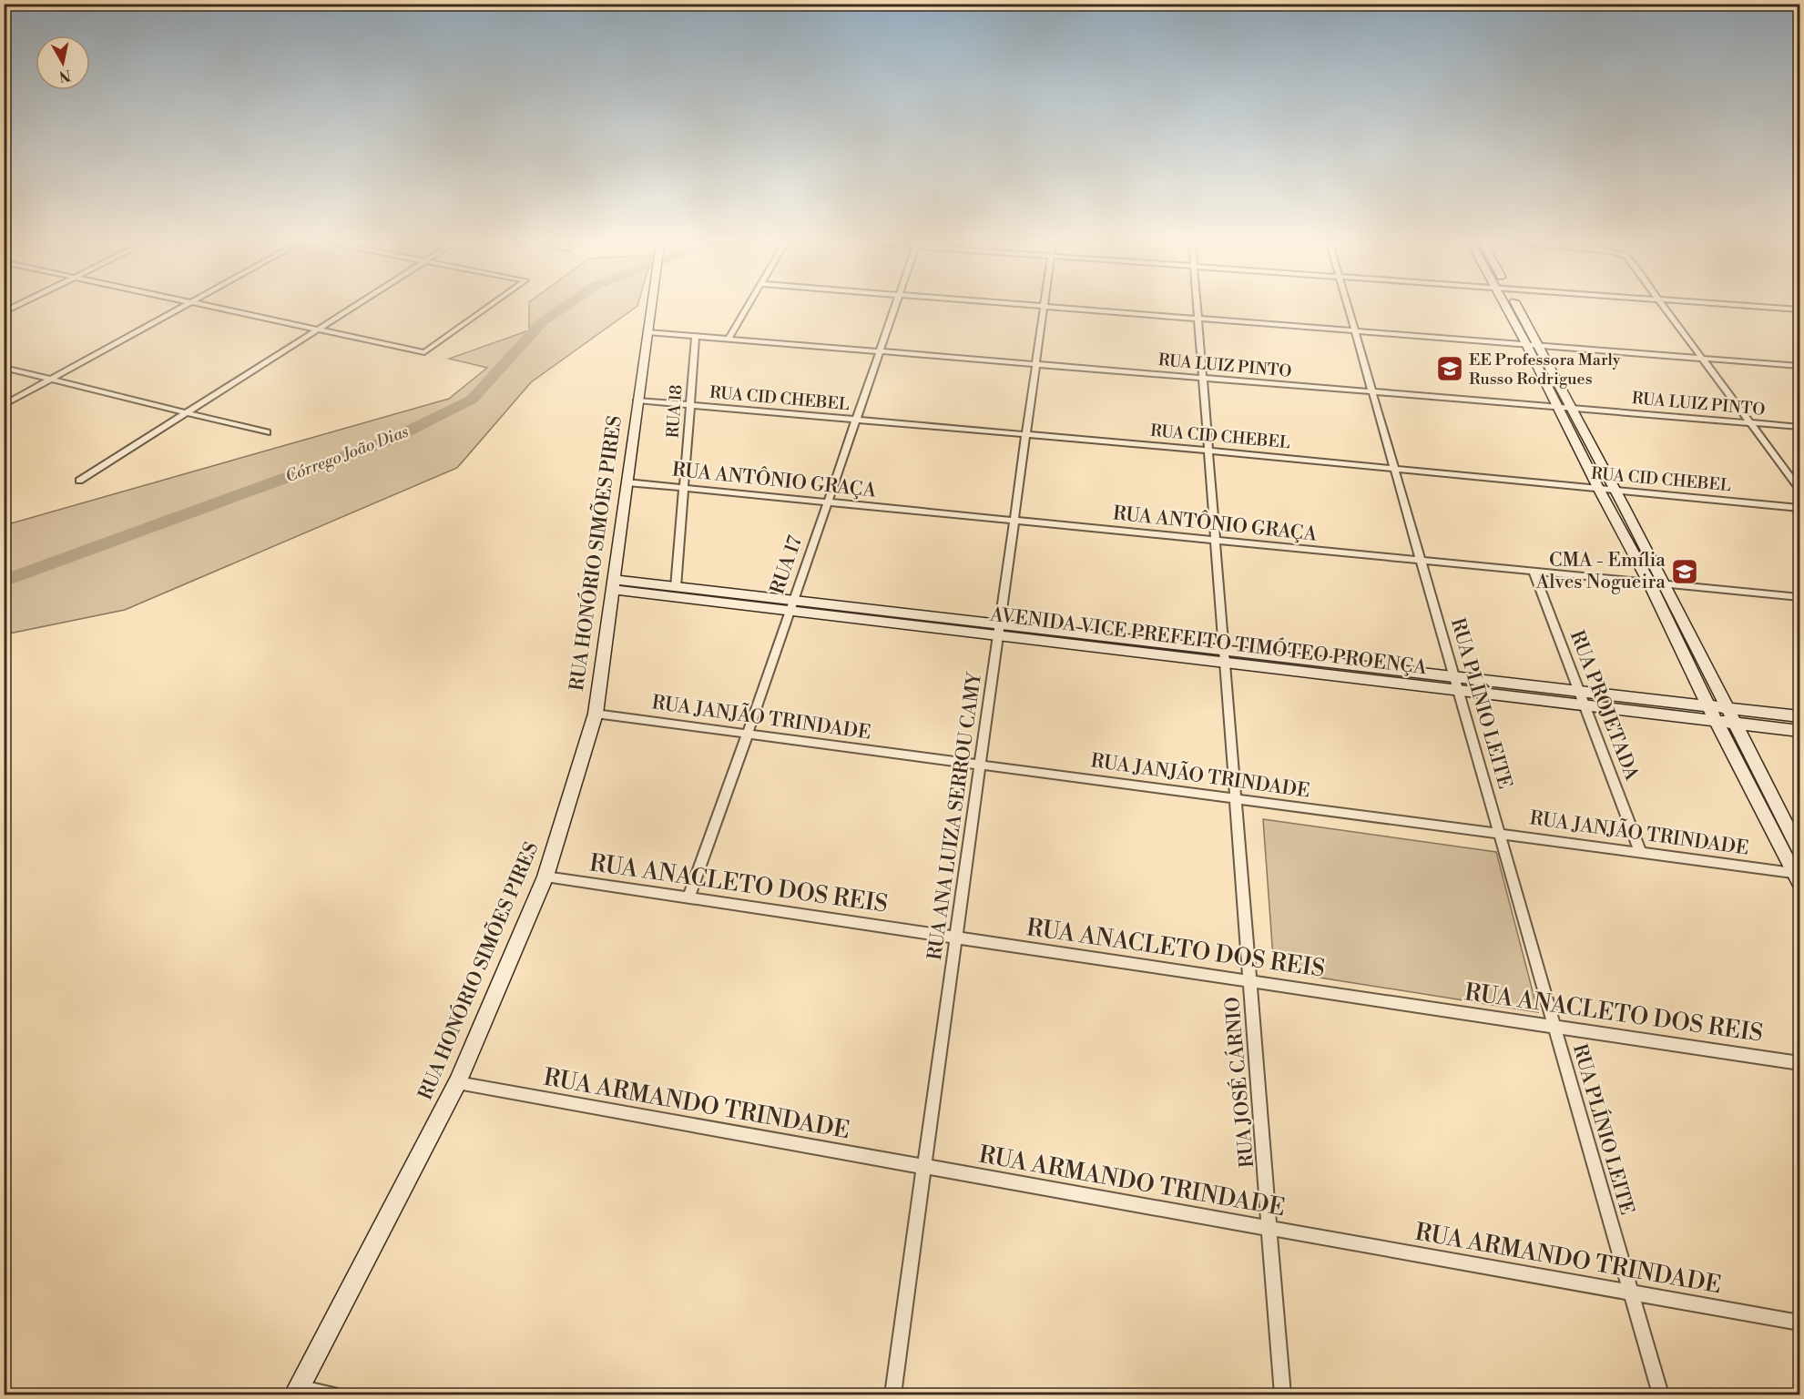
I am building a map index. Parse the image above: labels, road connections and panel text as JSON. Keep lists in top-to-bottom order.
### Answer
{
  "streets": {
    "main road": ["RUA HONÓRIO SIMÕES PIRES", "AVENIDA VICE PREFEITO TIMÓTEO PROENÇA"],
    "street": [
      "RUA LUIZ PINTO",
      "RUA CID CHEBEL",
      "RUA 18",
      "RUA ANTÔNIO GRAÇA",
      "RUA 17",
      "RUA PLÍNIO LEITE",
      "RUA PROJETADA",
      "RUA JANJÃO TRINDADE",
      "RUA ANA LUIZA SERROU CAMY",
      "RUA ANACLETO DOS REIS",
      "RUA JOSÉ CÁRNIO",
      "RUA ARMANDO TRINDADE"
    ]
  },
  "crossings": [
    ["RUA LUIZ PINTO", "RUA 18"],
    ["RUA LUIZ PINTO", "RUA HONÓRIO SIMÕES PIRES"],
    ["RUA LUIZ PINTO", "RUA 17"],
    ["RUA LUIZ PINTO", "RUA PLÍNIO LEITE"],
    ["RUA LUIZ PINTO", "RUA ANA LUIZA SERROU CAMY"],
    ["RUA LUIZ PINTO", "RUA JOSÉ CÁRNIO"],
    ["RUA CID CHEBEL", "RUA 18"],
    ["RUA CID CHEBEL", "RUA HONÓRIO SIMÕES PIRES"],
    ["RUA CID CHEBEL", "RUA 17"],
    ["RUA CID CHEBEL", "RUA PLÍNIO LEITE"],
    ["RUA CID CHEBEL", "RUA ANA LUIZA SERROU CAMY"],
    ["RUA CID CHEBEL", "RUA JOSÉ CÁRNIO"],
    ["RUA 18", "RUA ANTÔNIO GRAÇA"],
    ["RUA 18", "AVENIDA VICE PREFEITO TIMÓTEO PROENÇA"],
    ["RUA ANTÔNIO GRAÇA", "RUA HONÓRIO SIMÕES PIRES"],
    ["RUA ANTÔNIO GRAÇA", "RUA 17"],
    ["RUA ANTÔNIO GRAÇA", "RUA PLÍNIO LEITE"],
    ["RUA ANTÔNIO GRAÇA", "RUA PROJETADA"],
    ["RUA ANTÔNIO GRAÇA", "RUA ANA LUIZA SERROU CAMY"],
    ["RUA ANTÔNIO GRAÇA", "RUA JOSÉ CÁRNIO"],
    ["RUA HONÓRIO SIMÕES PIRES", "AVENIDA VICE PREFEITO TIMÓTEO PROENÇA"],
    ["RUA HONÓRIO SIMÕES PIRES", "RUA JANJÃO TRINDADE"],
    ["RUA HONÓRIO SIMÕES PIRES", "RUA ANACLETO DOS REIS"],
    ["RUA HONÓRIO SIMÕES PIRES", "RUA ARMANDO TRINDADE"],
    ["RUA 17", "AVENIDA VICE PREFEITO TIMÓTEO PROENÇA"],
    ["RUA 17", "RUA JANJÃO TRINDADE"],
    ["RUA 17", "RUA ANACLETO DOS REIS"],
    ["AVENIDA VICE PREFEITO TIMÓTEO PROENÇA", "RUA PLÍNIO LEITE"],
    ["AVENIDA VICE PREFEITO TIMÓTEO PROENÇA", "RUA PROJETADA"],
    ["AVENIDA VICE PREFEITO TIMÓTEO PROENÇA", "RUA ANA LUIZA SERROU CAMY"],
    ["AVENIDA VICE PREFEITO TIMÓTEO PROENÇA", "RUA JOSÉ CÁRNIO"],
    ["RUA PLÍNIO LEITE", "RUA JANJÃO TRINDADE"],
    ["RUA PLÍNIO LEITE", "RUA ANACLETO DOS REIS"],
    ["RUA PLÍNIO LEITE", "RUA ARMANDO TRINDADE"],
    ["RUA PROJETADA", "RUA JANJÃO TRINDADE"],
    ["RUA JANJÃO TRINDADE", "RUA ANA LUIZA SERROU CAMY"],
    ["RUA JANJÃO TRINDADE", "RUA JOSÉ CÁRNIO"],
    ["RUA ANA LUIZA SERROU CAMY", "RUA ANACLETO DOS REIS"],
    ["RUA ANA LUIZA SERROU CAMY", "RUA ARMANDO TRINDADE"],
    ["RUA ANACLETO DOS REIS", "RUA JOSÉ CÁRNIO"],
    ["RUA JOSÉ CÁRNIO", "RUA ARMANDO TRINDADE"]
  ],
  "water": ["Córrego João Dias"],
  "places": {
    "school or university": ["EE Professora Marly Russo Rodrigues", "CMA - Emília Alves Nogueira"]
  },
  "north": "bottom"
}
